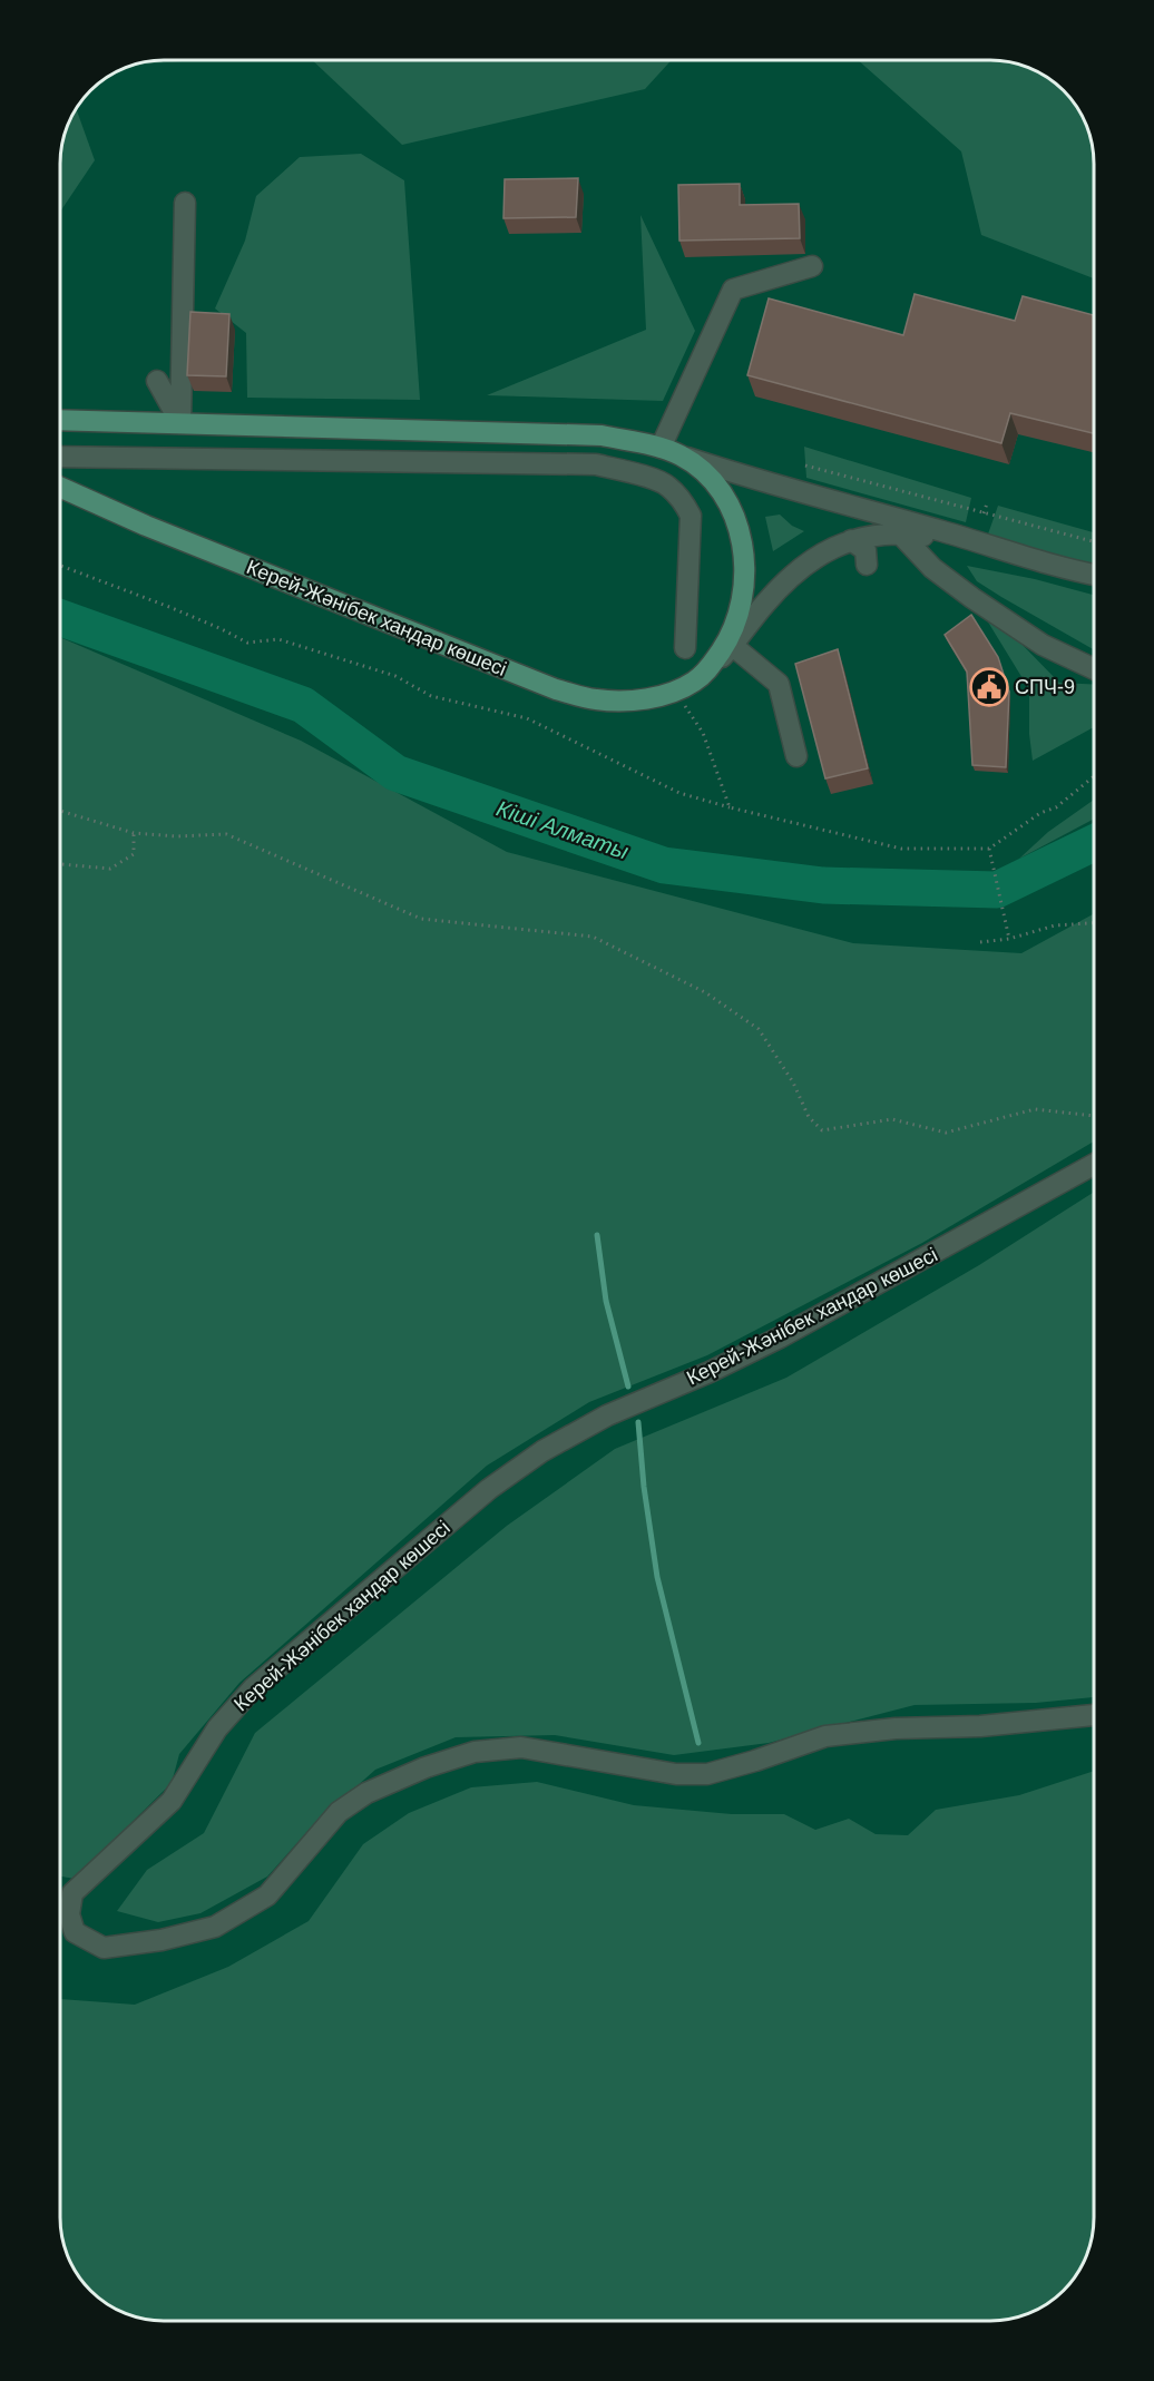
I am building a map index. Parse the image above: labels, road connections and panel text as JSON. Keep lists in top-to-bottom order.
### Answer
{
  "streets": {
    "main road": ["Керей-Жәнібек хандар көшесі"]
  },
  "water": ["Кіші Алматы"],
  "places": {
    "public building": ["СПЧ-9"]
  }
}
